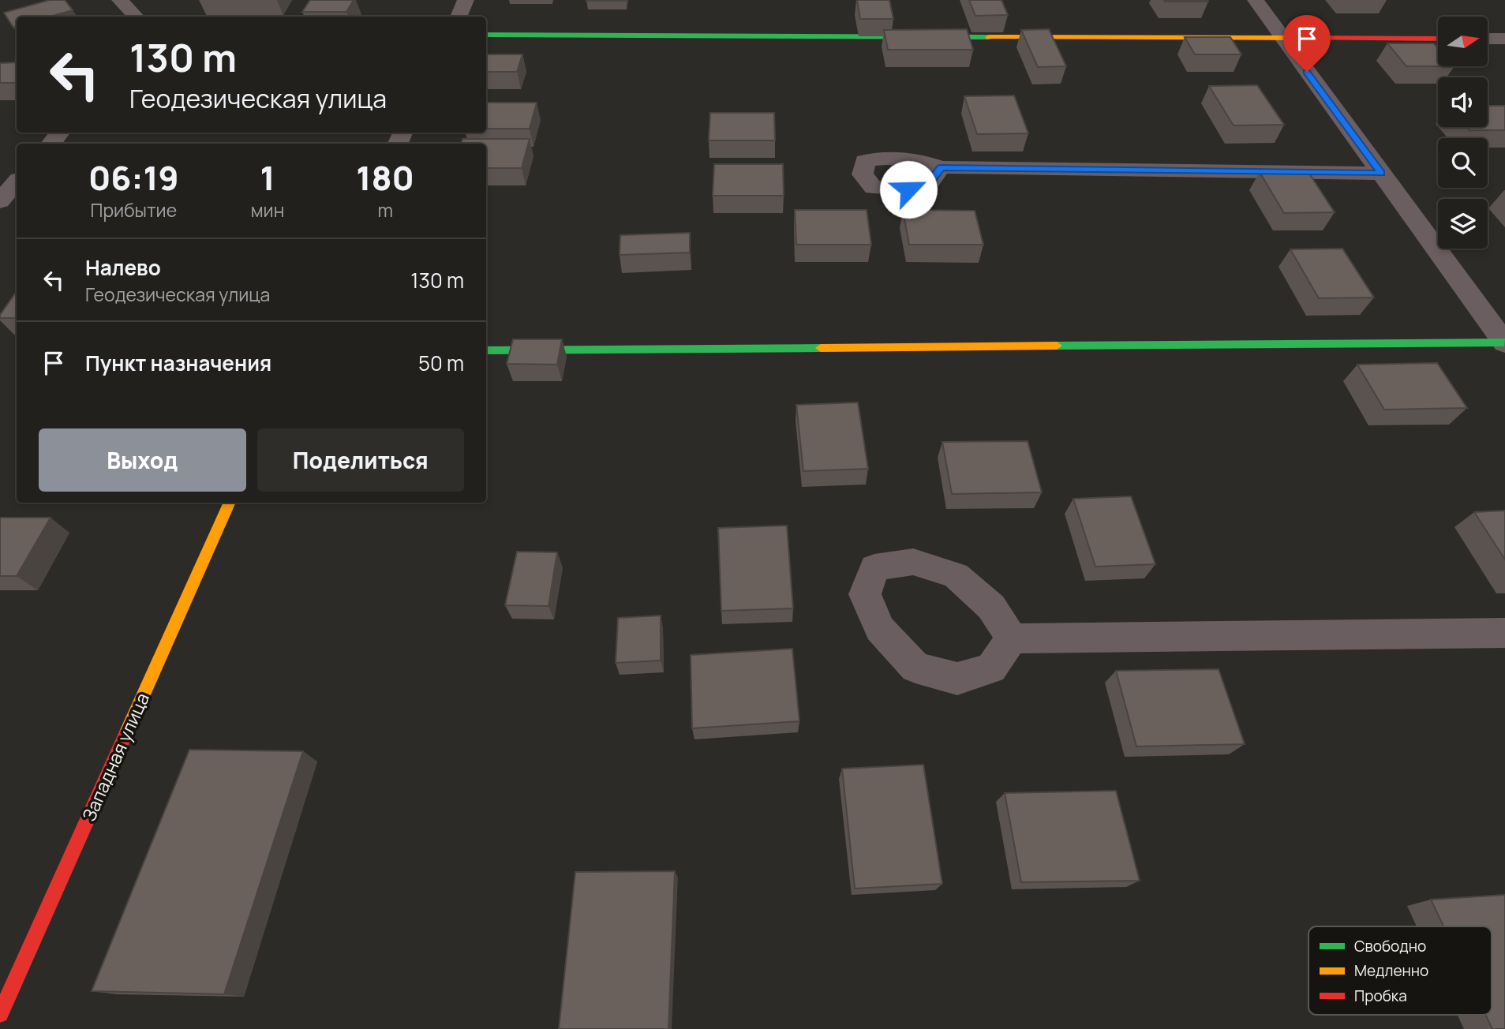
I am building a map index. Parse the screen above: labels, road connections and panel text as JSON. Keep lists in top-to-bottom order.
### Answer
{
  "streets": {
    "street": ["Западная улица"]
  },
  "legend": ["Свободно", "Медленно", "Пробка"],
  "north": "right",
  "page": {
    "turn": ["130 m", "Геодезическая улица"],
    "eta": [
      "06:19",
      "Прибытие",
      "1",
      "мин",
      "180",
      "m"
    ],
    "list": [
      {
        "name": "Налево",
        "note": "Геодезическая улица",
        "value": "130 m"
      },
      {
        "name": "Пункт назначения",
        "value": "50 m"
      }
    ],
    "buttons": ["Выход", "Поделиться"]
  }
}
